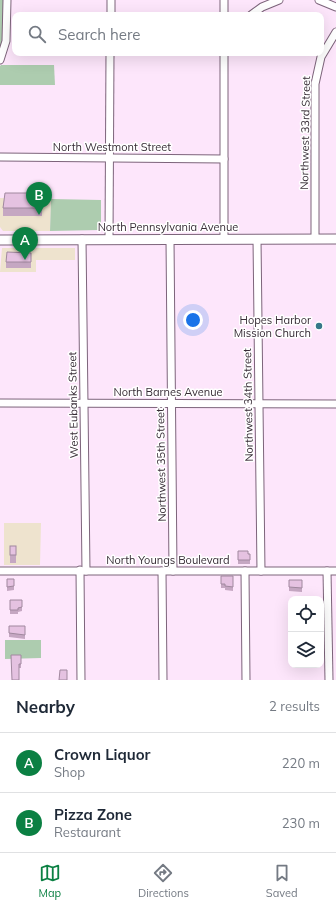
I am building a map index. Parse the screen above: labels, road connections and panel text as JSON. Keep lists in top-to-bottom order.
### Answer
{
  "streets": {
    "main road": ["North Pennsylvania Avenue"],
    "street": [
      "Northwest 33rd Street",
      "North Westmont Street",
      "North Barnes Avenue",
      "West Eubanks Street",
      "Northwest 34th Street",
      "Northwest 35th Street",
      "North Youngs Boulevard"
    ]
  },
  "crossings": [
    ["Northwest 33rd Street", "North Pennsylvania Avenue"],
    ["North Pennsylvania Avenue", "West Eubanks Street"],
    ["North Pennsylvania Avenue", "Northwest 34th Street"],
    ["North Pennsylvania Avenue", "Northwest 35th Street"],
    ["North Barnes Avenue", "West Eubanks Street"],
    ["North Barnes Avenue", "Northwest 34th Street"],
    ["North Barnes Avenue", "Northwest 35th Street"],
    ["West Eubanks Street", "North Youngs Boulevard"],
    ["Northwest 34th Street", "North Youngs Boulevard"],
    ["Northwest 35th Street", "North Youngs Boulevard"]
  ],
  "places": ["Hopes Harbor Mission Church"],
  "page": {
    "search": "Search here",
    "pins": ["B", "A"],
    "heading": ["Nearby", "2 results"],
    "list": [
      {
        "mark": "A",
        "name": "Crown Liquor",
        "note": "Shop",
        "value": "220 m"
      },
      {
        "mark": "B",
        "name": "Pizza Zone",
        "note": "Restaurant",
        "value": "230 m"
      }
    ],
    "nav": ["Map", "Directions", "Saved"]
  }
}
